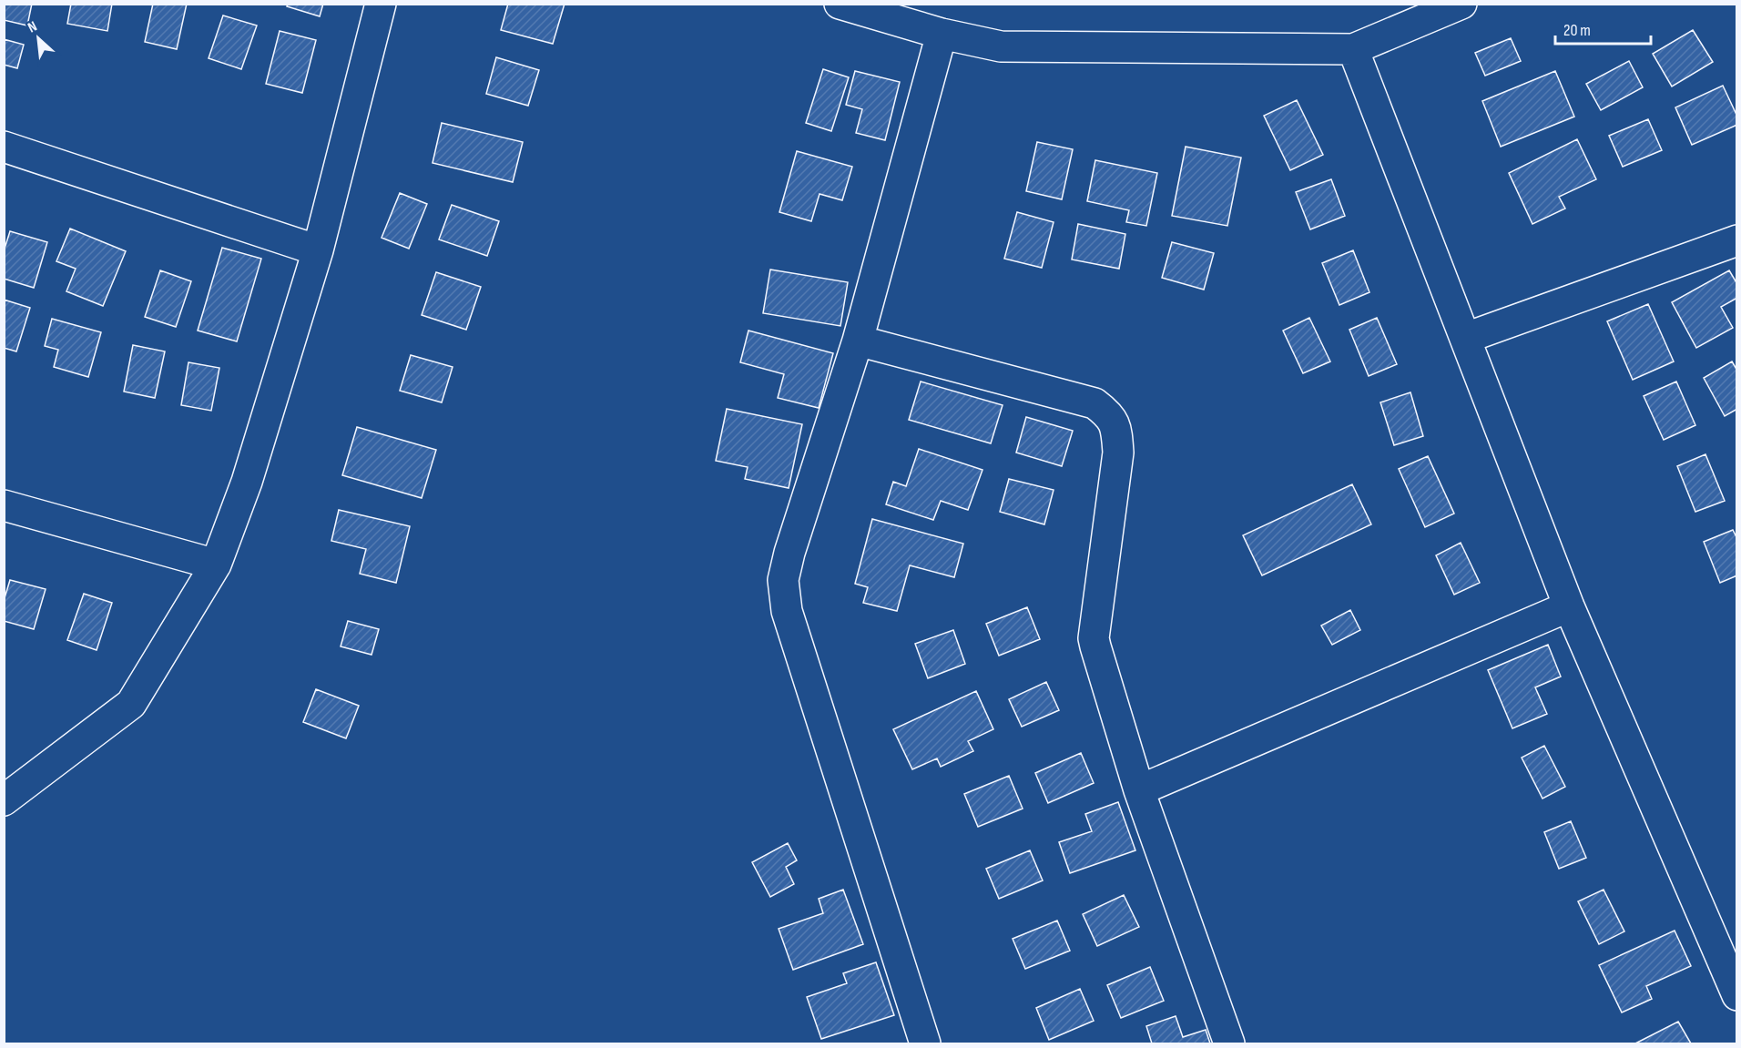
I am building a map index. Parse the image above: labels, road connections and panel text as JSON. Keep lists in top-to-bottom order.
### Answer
{
  "scale_bar": "20 m",
  "north": "top left"
}
